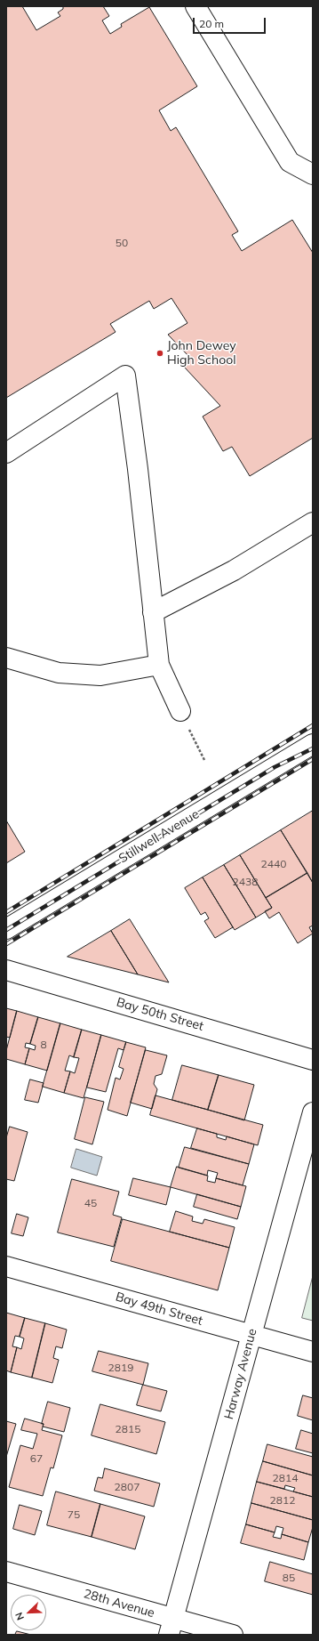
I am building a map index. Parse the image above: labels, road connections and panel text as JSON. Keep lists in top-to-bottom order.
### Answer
{
  "streets": {
    "street": [
      "Stillwell Avenue",
      "Bay 50th Street",
      "Bay 49th Street",
      "Harway Avenue",
      "28th Avenue"
    ]
  },
  "crossings": [
    ["Bay 49th Street", "Harway Avenue"],
    ["Harway Avenue", "28th Avenue"]
  ],
  "places": ["John Dewey High School"],
  "house_numbers": [
    "50",
    "2440",
    "2438",
    "8",
    "45",
    "2819",
    "2815",
    "67",
    "2814",
    "2807",
    "2812",
    "75",
    "85"
  ],
  "scale_bar": "20 m",
  "north": "bottom left"
}
